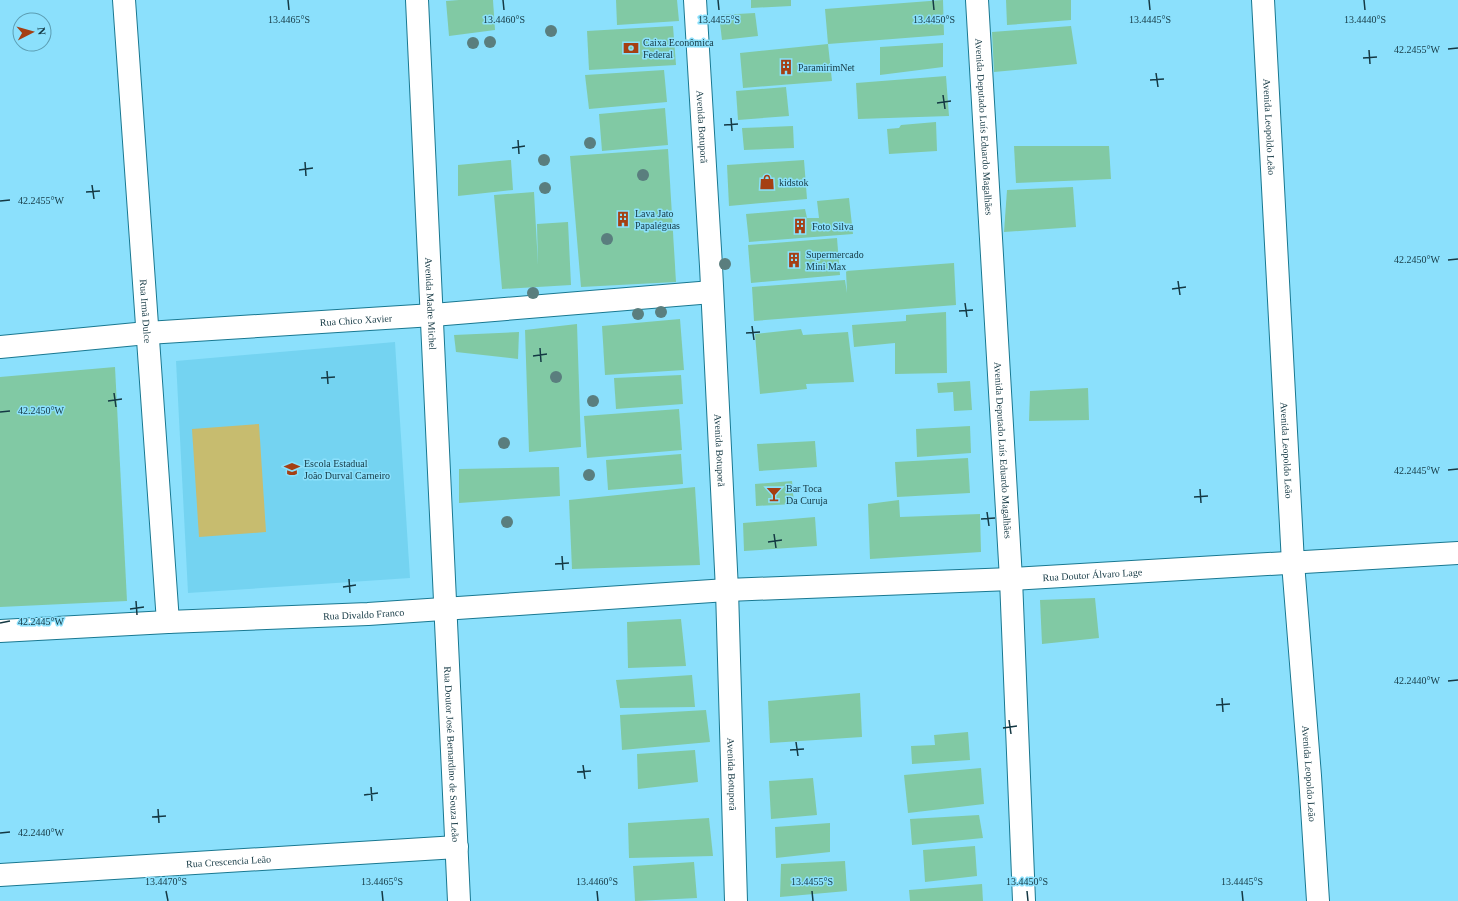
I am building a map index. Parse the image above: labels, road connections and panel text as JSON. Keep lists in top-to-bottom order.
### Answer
{
  "streets": {
    "street": [
      "Avenida Botuporã",
      "Avenida Deputado Luís Eduardo Magalhães",
      "Avenida Leopoldo Leão",
      "Avenida Madre Michel",
      "Rua Irmã Dulce",
      "Rua Chico Xavier",
      "Rua Doutor Álvaro Lage",
      "Rua Divaldo Franco",
      "Rua Doutor José Bernardino de Souza Leão",
      "Rua Crescencia Leão"
    ]
  },
  "crossings": [
    ["Avenida Botuporã", "Rua Chico Xavier"],
    ["Avenida Botuporã", "Rua Doutor Álvaro Lage"],
    ["Avenida Botuporã", "Rua Divaldo Franco"],
    ["Avenida Deputado Luís Eduardo Magalhães", "Rua Doutor Álvaro Lage"],
    ["Avenida Leopoldo Leão", "Rua Doutor Álvaro Lage"],
    ["Avenida Madre Michel", "Rua Chico Xavier"],
    ["Avenida Madre Michel", "Rua Divaldo Franco"],
    ["Avenida Madre Michel", "Rua Doutor José Bernardino de Souza Leão"],
    ["Rua Irmã Dulce", "Rua Chico Xavier"],
    ["Rua Irmã Dulce", "Rua Divaldo Franco"],
    ["Rua Doutor Álvaro Lage", "Rua Divaldo Franco"],
    ["Rua Divaldo Franco", "Rua Doutor José Bernardino de Souza Leão"],
    ["Rua Doutor José Bernardino de Souza Leão", "Rua Crescencia Leão"]
  ],
  "places": {
    "bank": ["Caixa Econômica Federal"],
    "building": [
      "ParamirimNet",
      "Lava Jato Papaléguas",
      "Foto Silva",
      "Supermercado Mini Max"
    ],
    "shop": ["kidstok"],
    "school or university": ["Escola Estadual João Durval Carneiro"],
    "bar": ["Bar Toca Da Curuja"]
  },
  "north": "right",
  "coordinates": [
    "13.4465°S",
    "13.4460°S",
    "13.4455°S",
    "13.4450°S",
    "13.4445°S",
    "13.4440°S",
    "42.2455°W",
    "42.2450°W",
    "42.2445°W",
    "42.2440°W",
    "13.4470°S"
  ]
}
